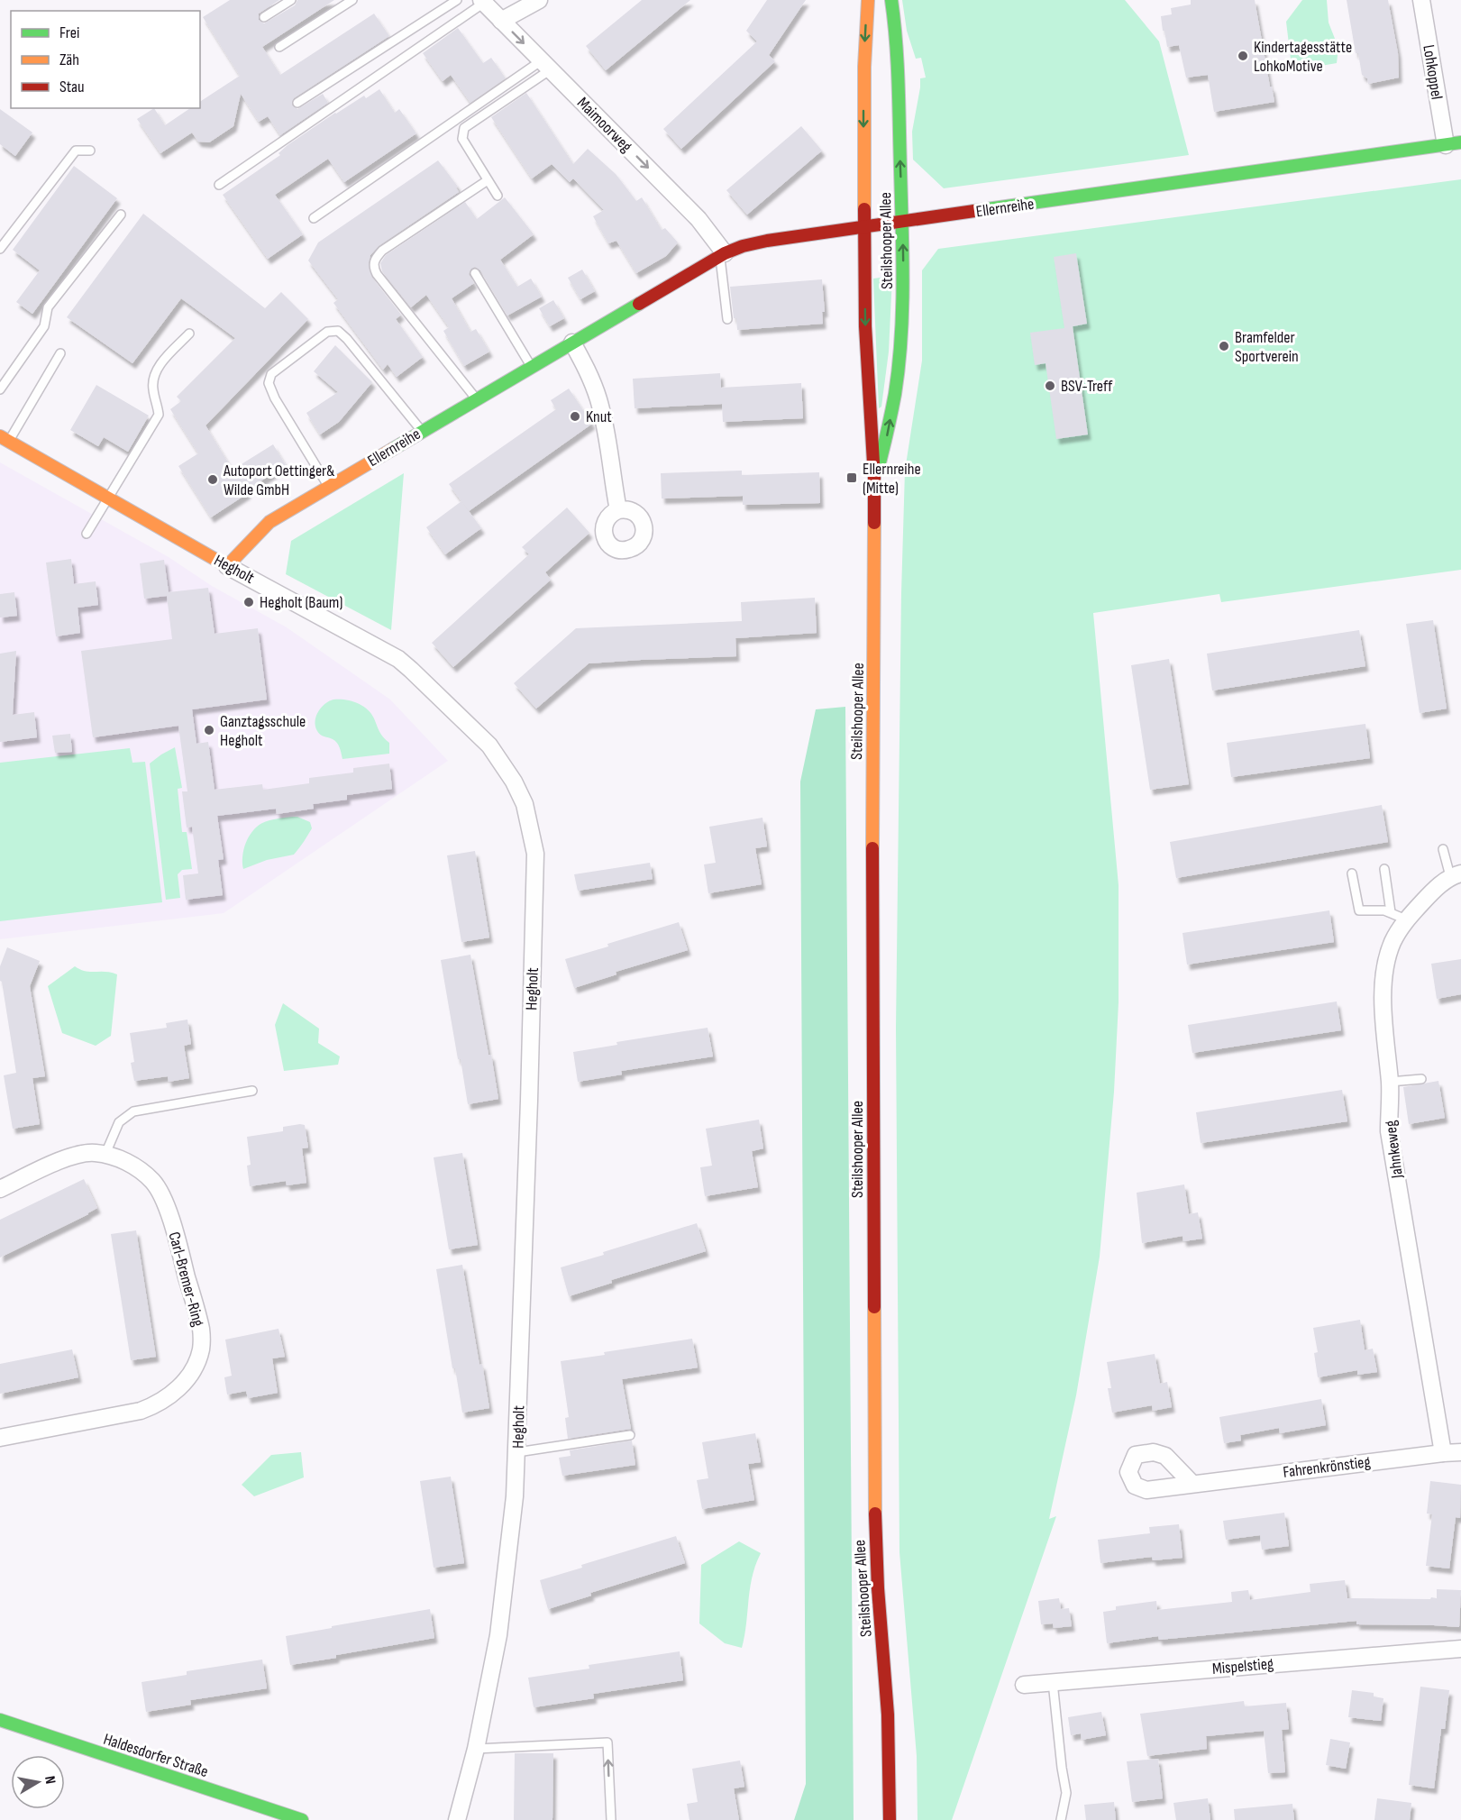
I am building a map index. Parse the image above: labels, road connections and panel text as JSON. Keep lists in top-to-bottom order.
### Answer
{
  "streets": {
    "main road": [
      "Ellernreihe",
      "Steilshooper Allee",
      "Hegholt",
      "Haldesdorfer Straße"
    ],
    "street": [
      "Lohkoppel",
      "Maimoorweg",
      "Jahnkeweg",
      "Carl-Bremer-Ring",
      "Fahrenkrönstieg",
      "Mispelstieg"
    ]
  },
  "crossings": [
    ["Lohkoppel", "Ellernreihe"],
    ["Maimoorweg", "Ellernreihe"],
    ["Ellernreihe", "Steilshooper Allee"],
    ["Ellernreihe", "Hegholt"],
    ["Jahnkeweg", "Fahrenkrönstieg"]
  ],
  "one_way": ["Maimoorweg"],
  "places": {
    "other": [
      "Kindertagesstätte LohkoMotive",
      "Bramfelder Sportverein",
      "BSV-Treff",
      "Knut",
      "Autoport Oettinger& Wilde GmbH",
      "Hegholt (Baum)",
      "Ganztagsschule Hegholt"
    ],
    "transit": ["Ellernreihe (Mitte)"]
  },
  "legend": ["Frei", "Zäh", "Stau"],
  "north": "right"
}
